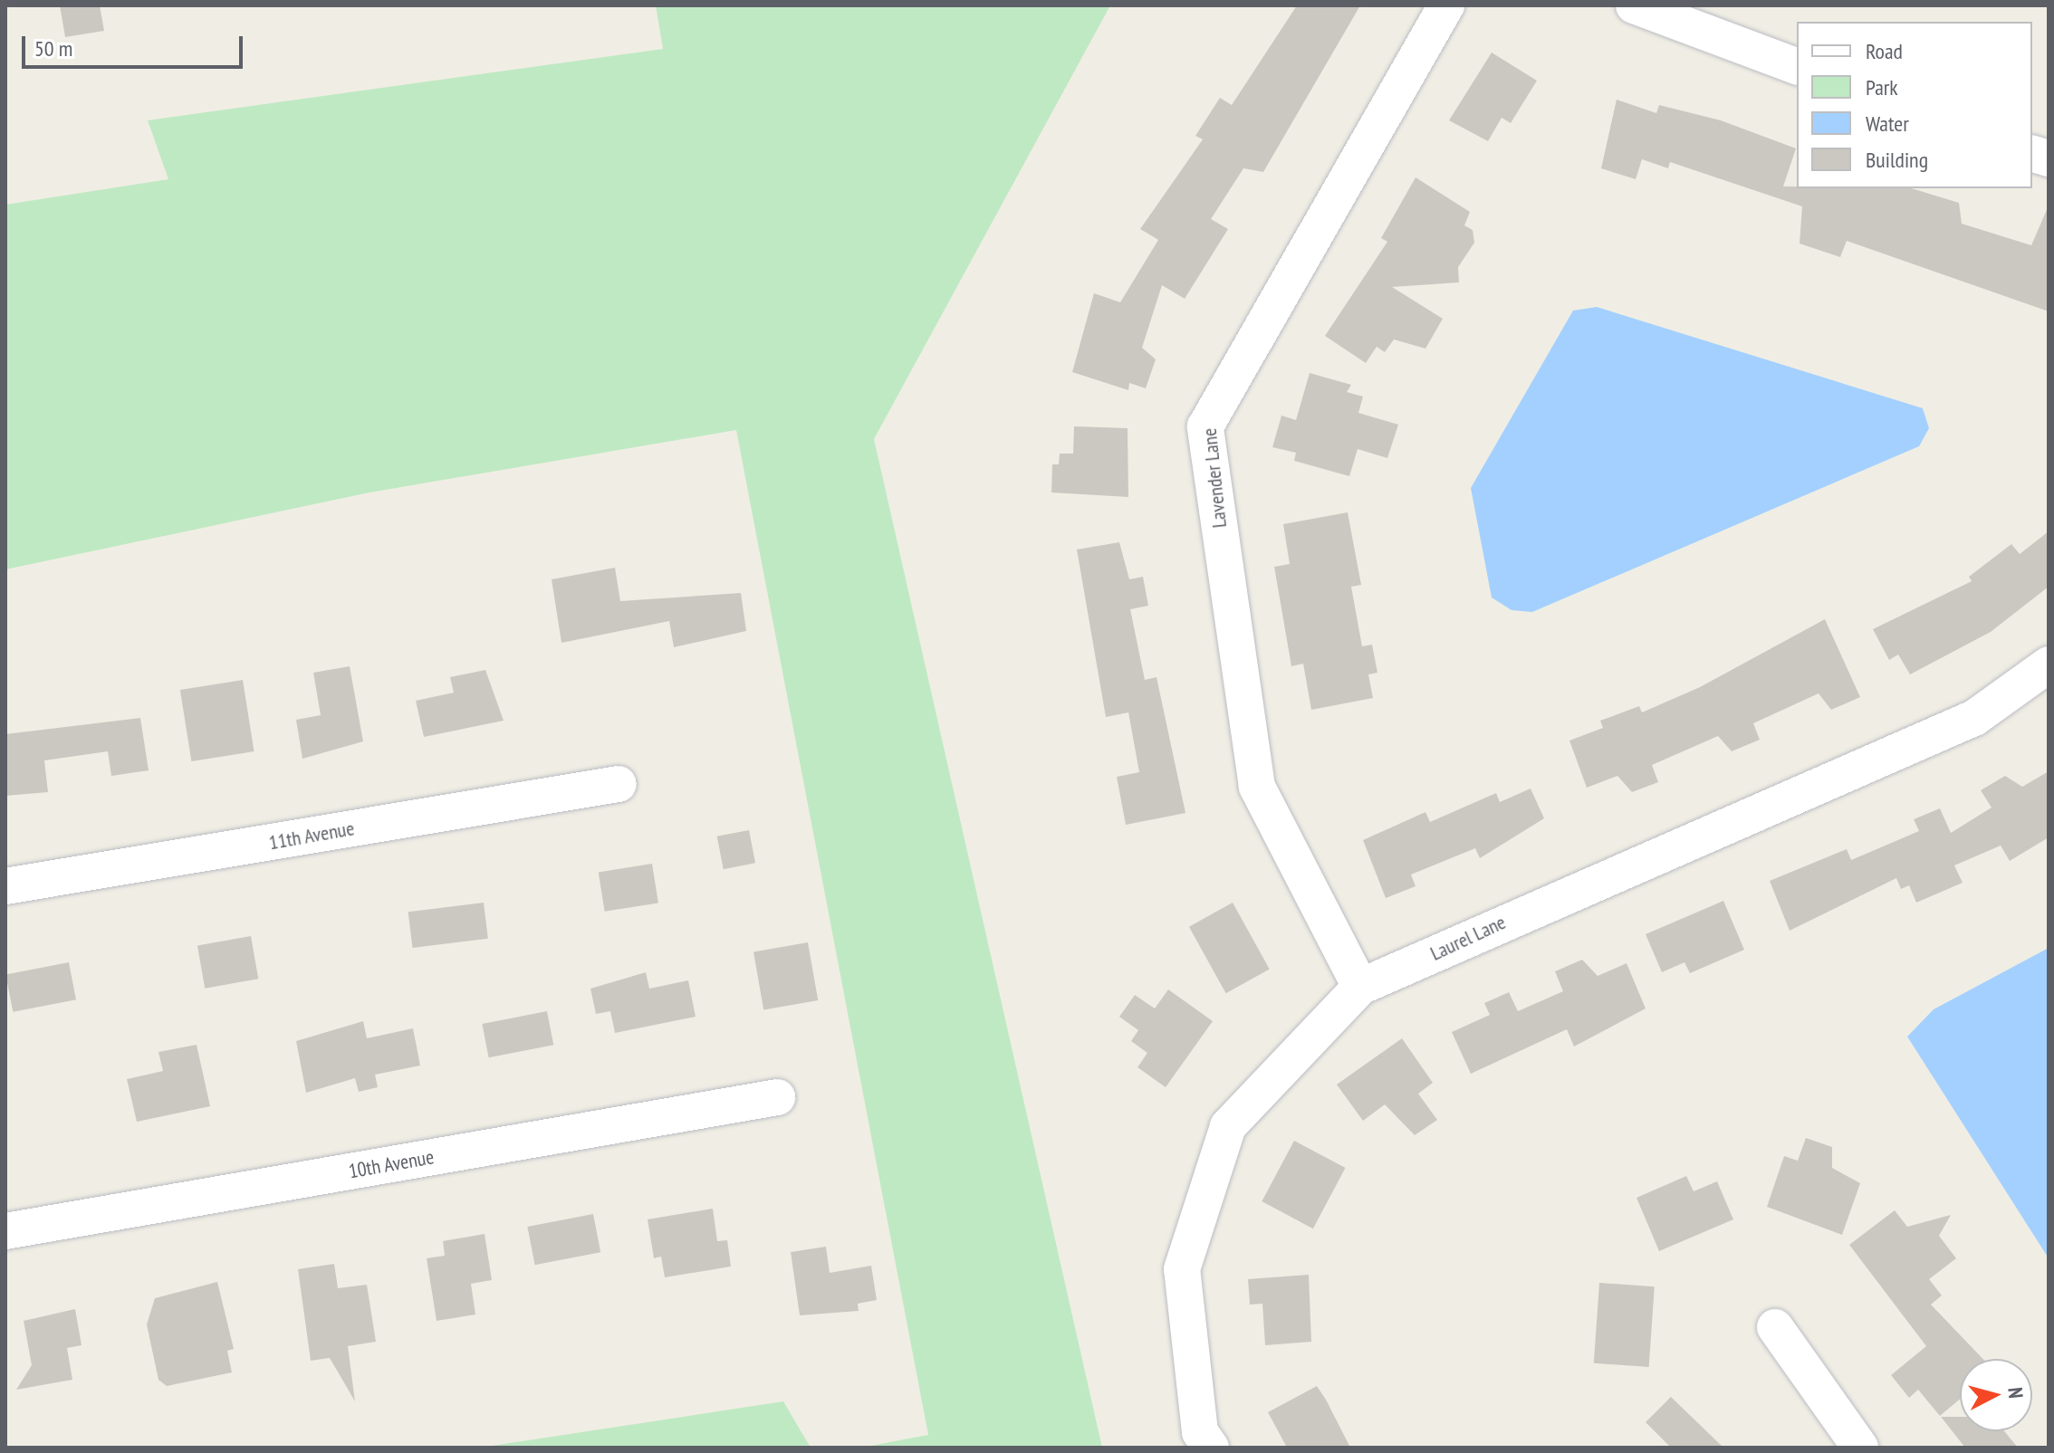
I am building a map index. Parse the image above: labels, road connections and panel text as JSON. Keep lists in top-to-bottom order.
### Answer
{
  "streets": {
    "street": [
      "Lavender Lane",
      "11th Avenue",
      "Laurel Lane",
      "10th Avenue"
    ]
  },
  "crossings": [
    ["Lavender Lane", "Laurel Lane"]
  ],
  "legend": [
    "Road",
    "Park",
    "Water",
    "Building"
  ],
  "scale_bar": "50 m",
  "north": "right"
}
